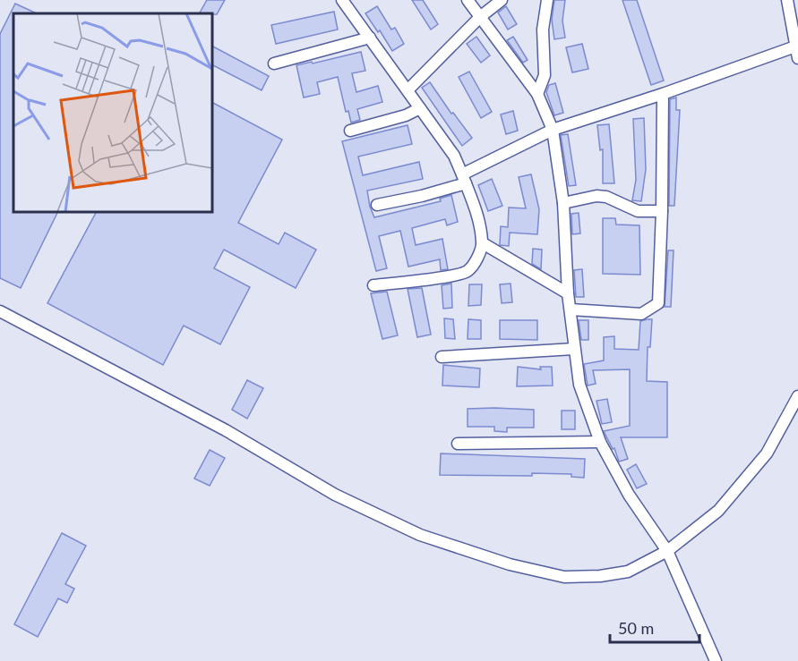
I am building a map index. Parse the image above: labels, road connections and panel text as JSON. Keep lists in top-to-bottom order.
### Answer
{
  "scale_bar": "50 m"
}
